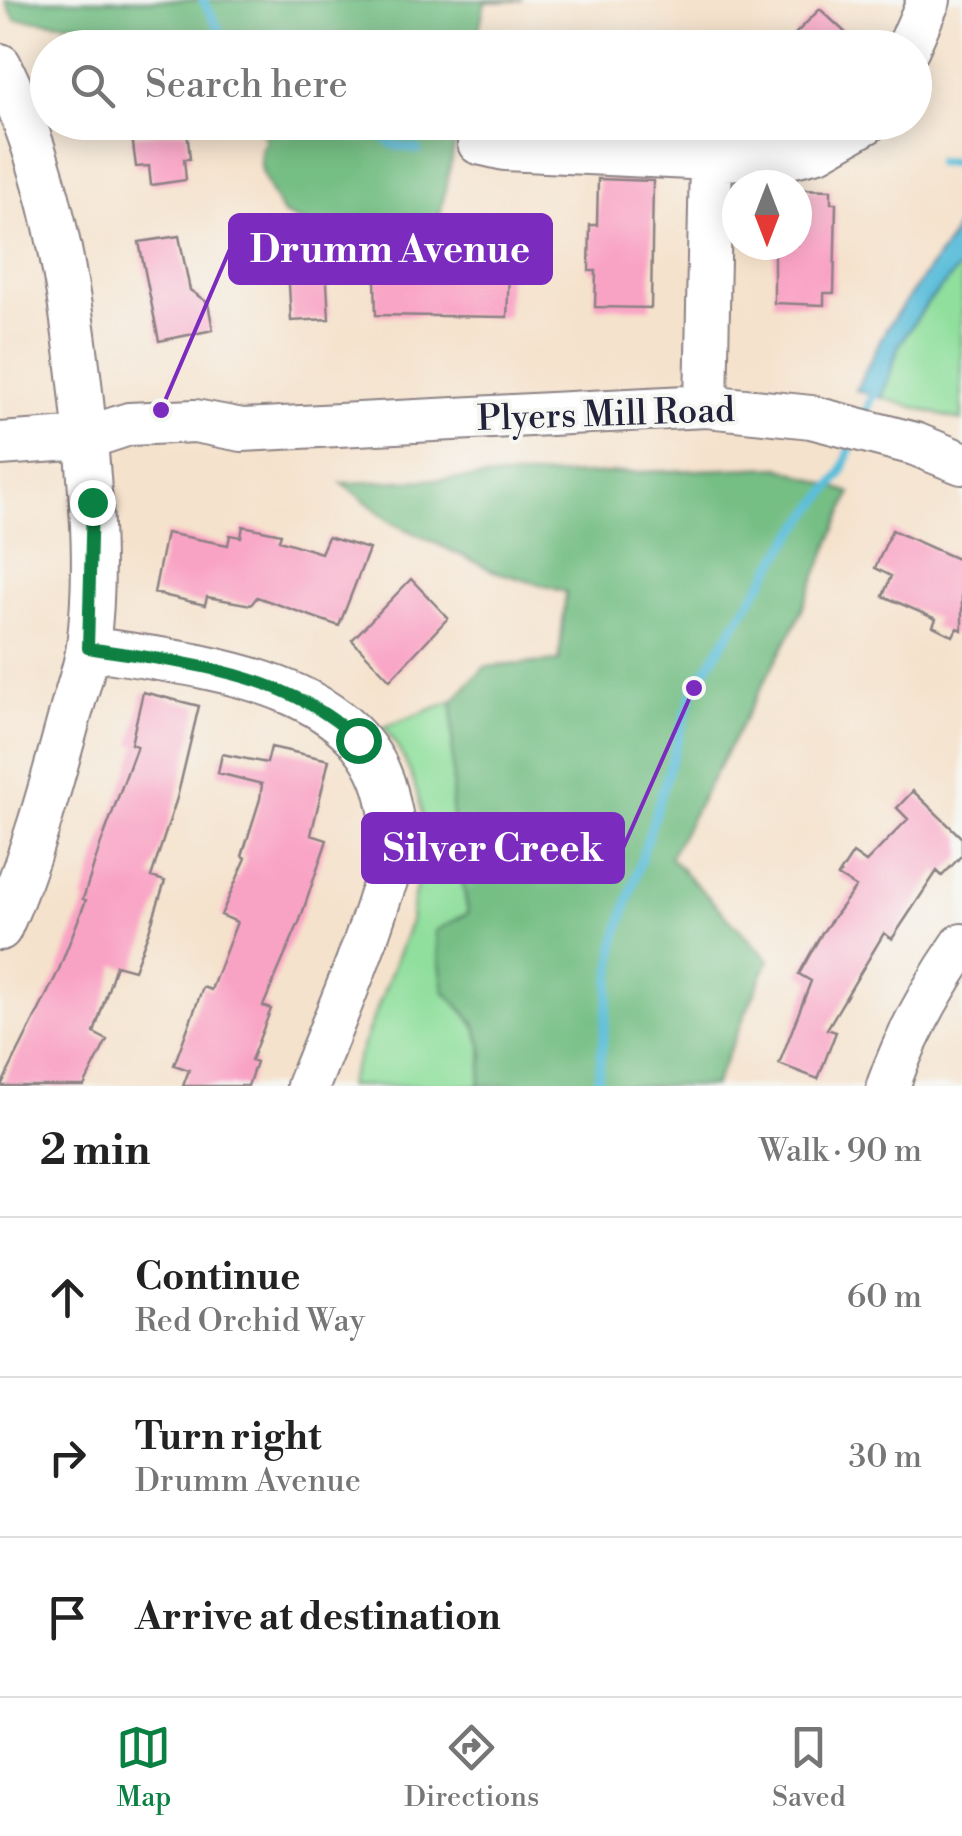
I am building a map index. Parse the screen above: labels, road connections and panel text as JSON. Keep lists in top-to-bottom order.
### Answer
{
  "streets": {
    "street": ["Plyers Mill Road"]
  },
  "places": ["Drumm Avenue", "Silver Creek"],
  "north": "bottom",
  "page": {
    "search": "Search here",
    "heading": ["2 min", "Walk · 90 m"],
    "list": [
      ["Continue", "Red Orchid Way", "60 m"],
      ["Turn right", "Drumm Avenue", "30 m"],
      "Arrive at destination"
    ],
    "nav": ["Map", "Directions", "Saved"]
  }
}
